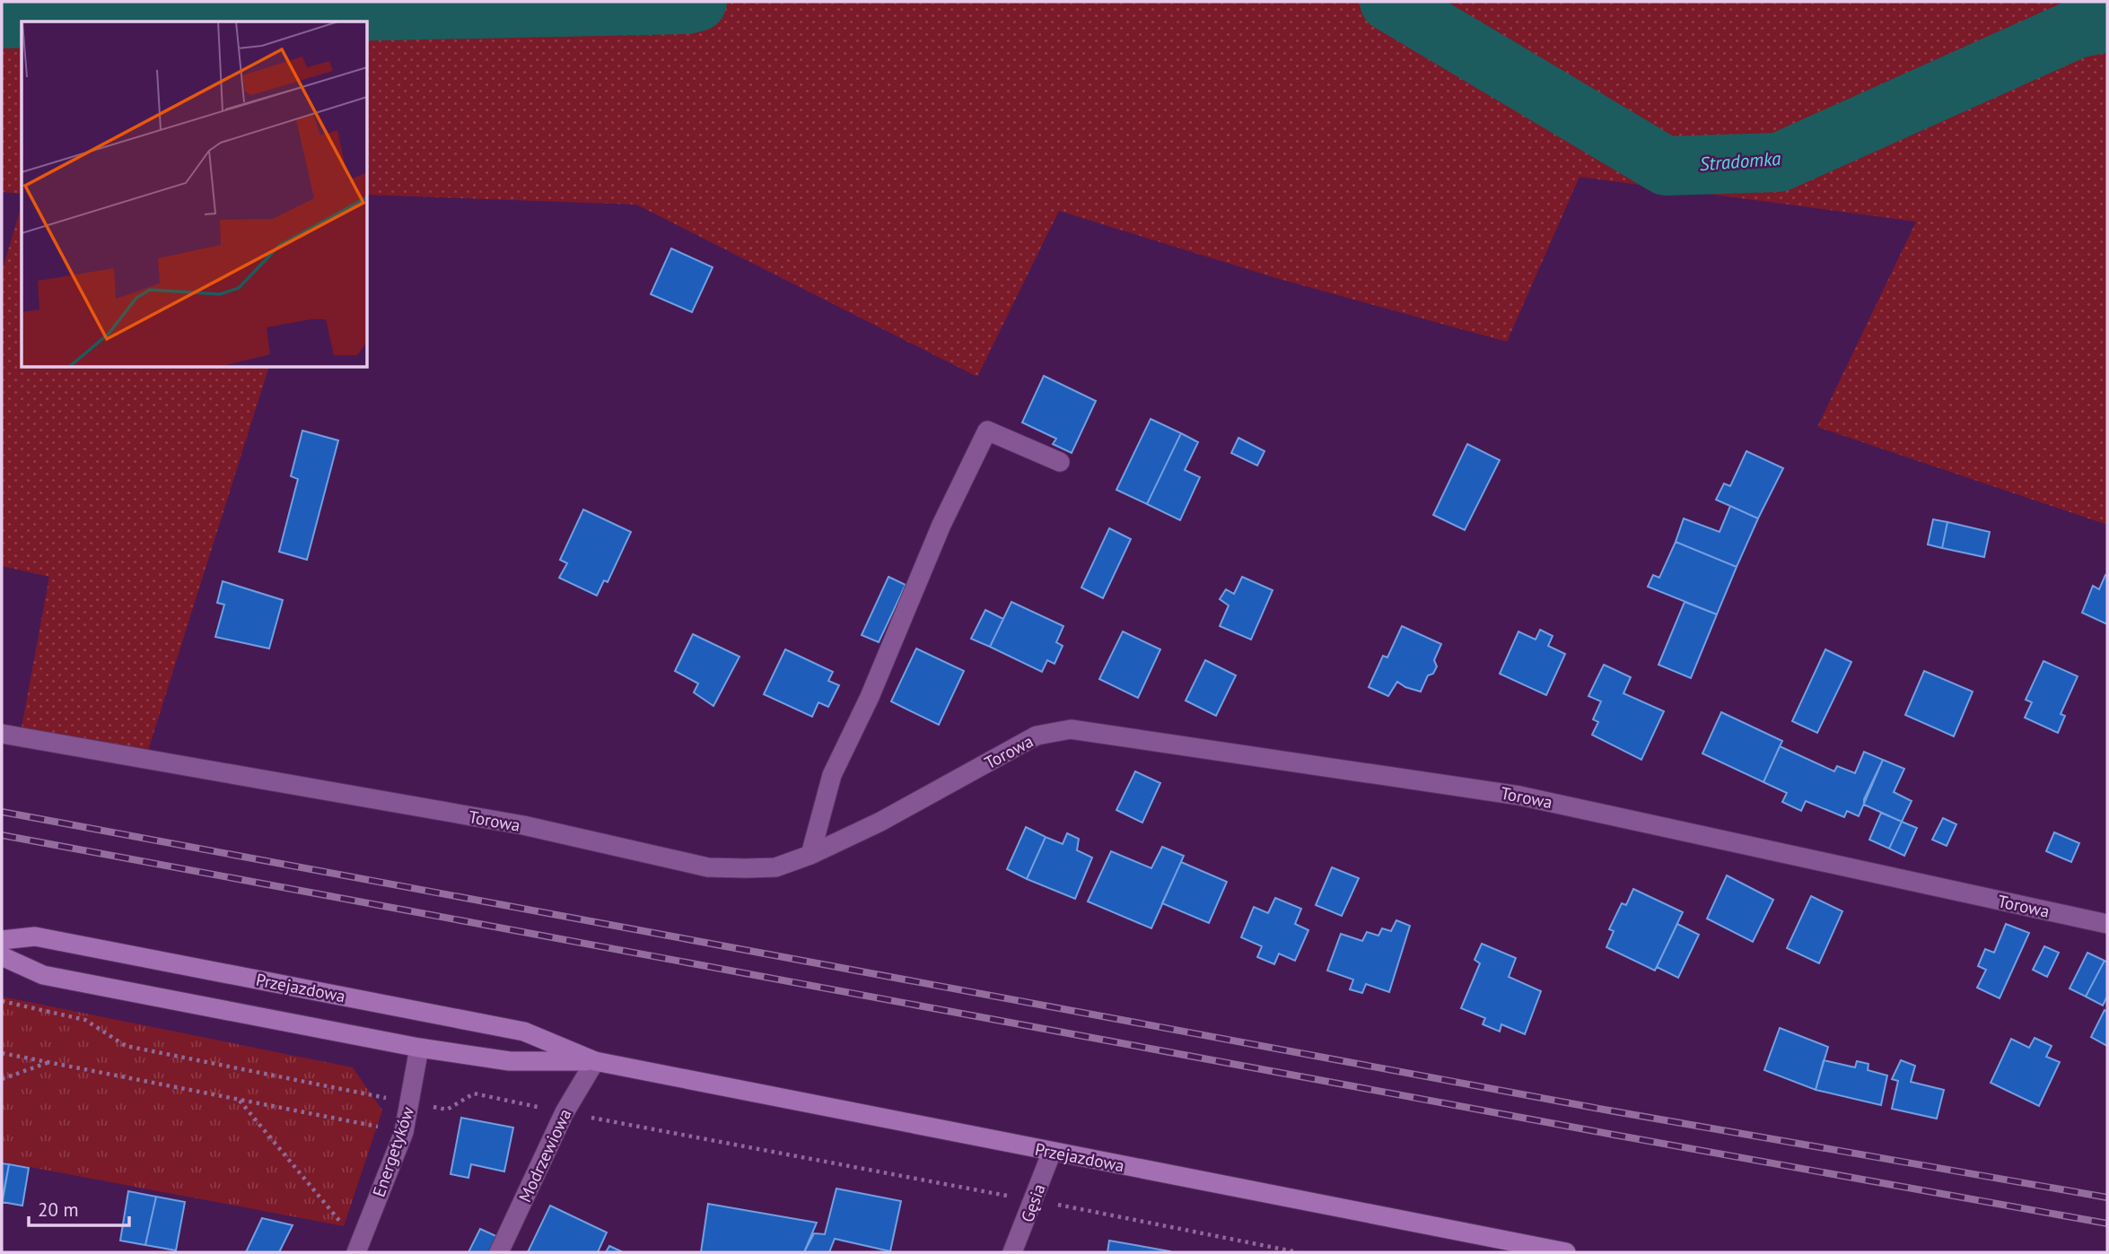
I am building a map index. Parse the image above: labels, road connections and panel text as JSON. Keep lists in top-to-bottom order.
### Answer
{
  "streets": {
    "main road": ["Przejazdowa"],
    "street": [
      "Torowa",
      "Energetyków",
      "Modrzewiowa",
      "Gęsia"
    ]
  },
  "crossings": [
    ["Przejazdowa", "Energetyków"],
    ["Przejazdowa", "Modrzewiowa"],
    ["Przejazdowa", "Gęsia"]
  ],
  "water": ["Stradomka"],
  "scale_bar": "20 m"
}
